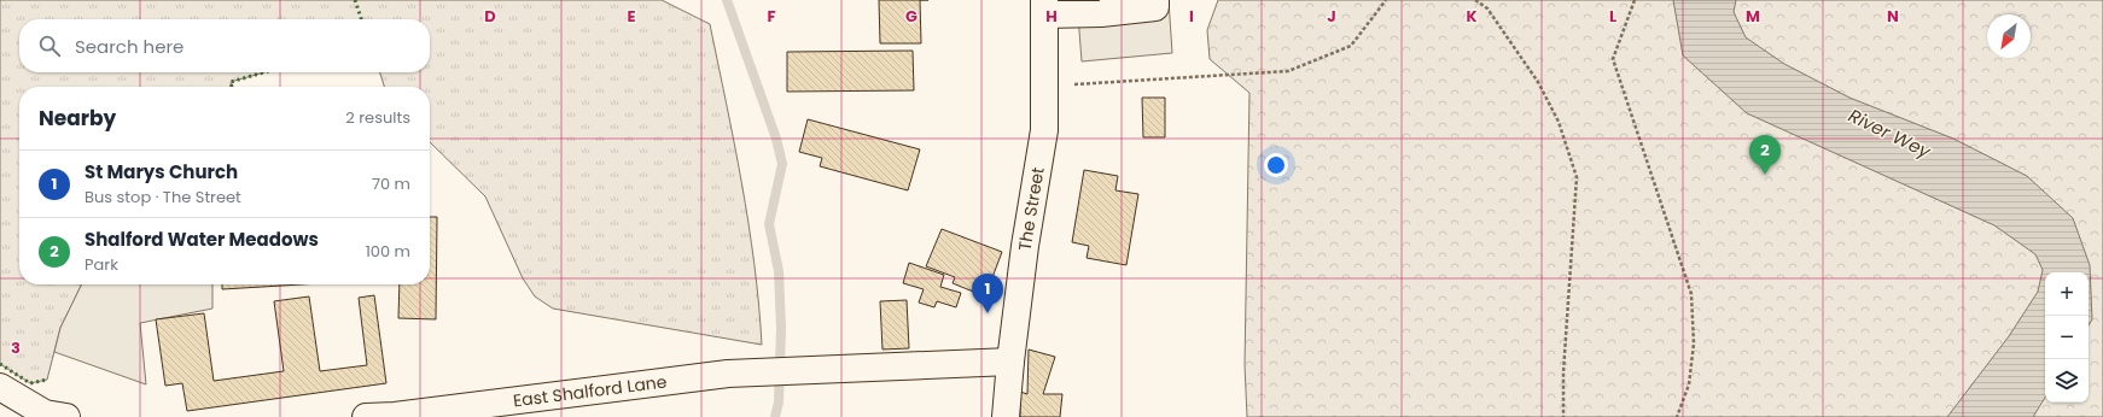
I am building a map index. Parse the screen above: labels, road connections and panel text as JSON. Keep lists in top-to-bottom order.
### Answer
{
  "streets": {
    "street": ["The Street", "East Shalford Lane"]
  },
  "crossings": [
    ["The Street", "East Shalford Lane"]
  ],
  "water": ["River Wey"],
  "north": "bottom left",
  "page": {
    "search": "Search here",
    "heading": ["Nearby", "2 results"],
    "pins": ["2", "1"],
    "list": [
      {
        "mark": "1",
        "name": "St Marys Church",
        "note": "Bus stop · The Street",
        "value": "70 m"
      },
      {
        "mark": "2",
        "name": "Shalford Water Meadows",
        "note": "Park",
        "value": "100 m"
      }
    ],
    "map_buttons": ["+", "−"]
  },
  "grid": {
    "columns": [
      "D",
      "E",
      "F",
      "G",
      "H",
      "I",
      "J",
      "K",
      "L",
      "M",
      "N"
    ],
    "rows": ["3"]
  }
}
